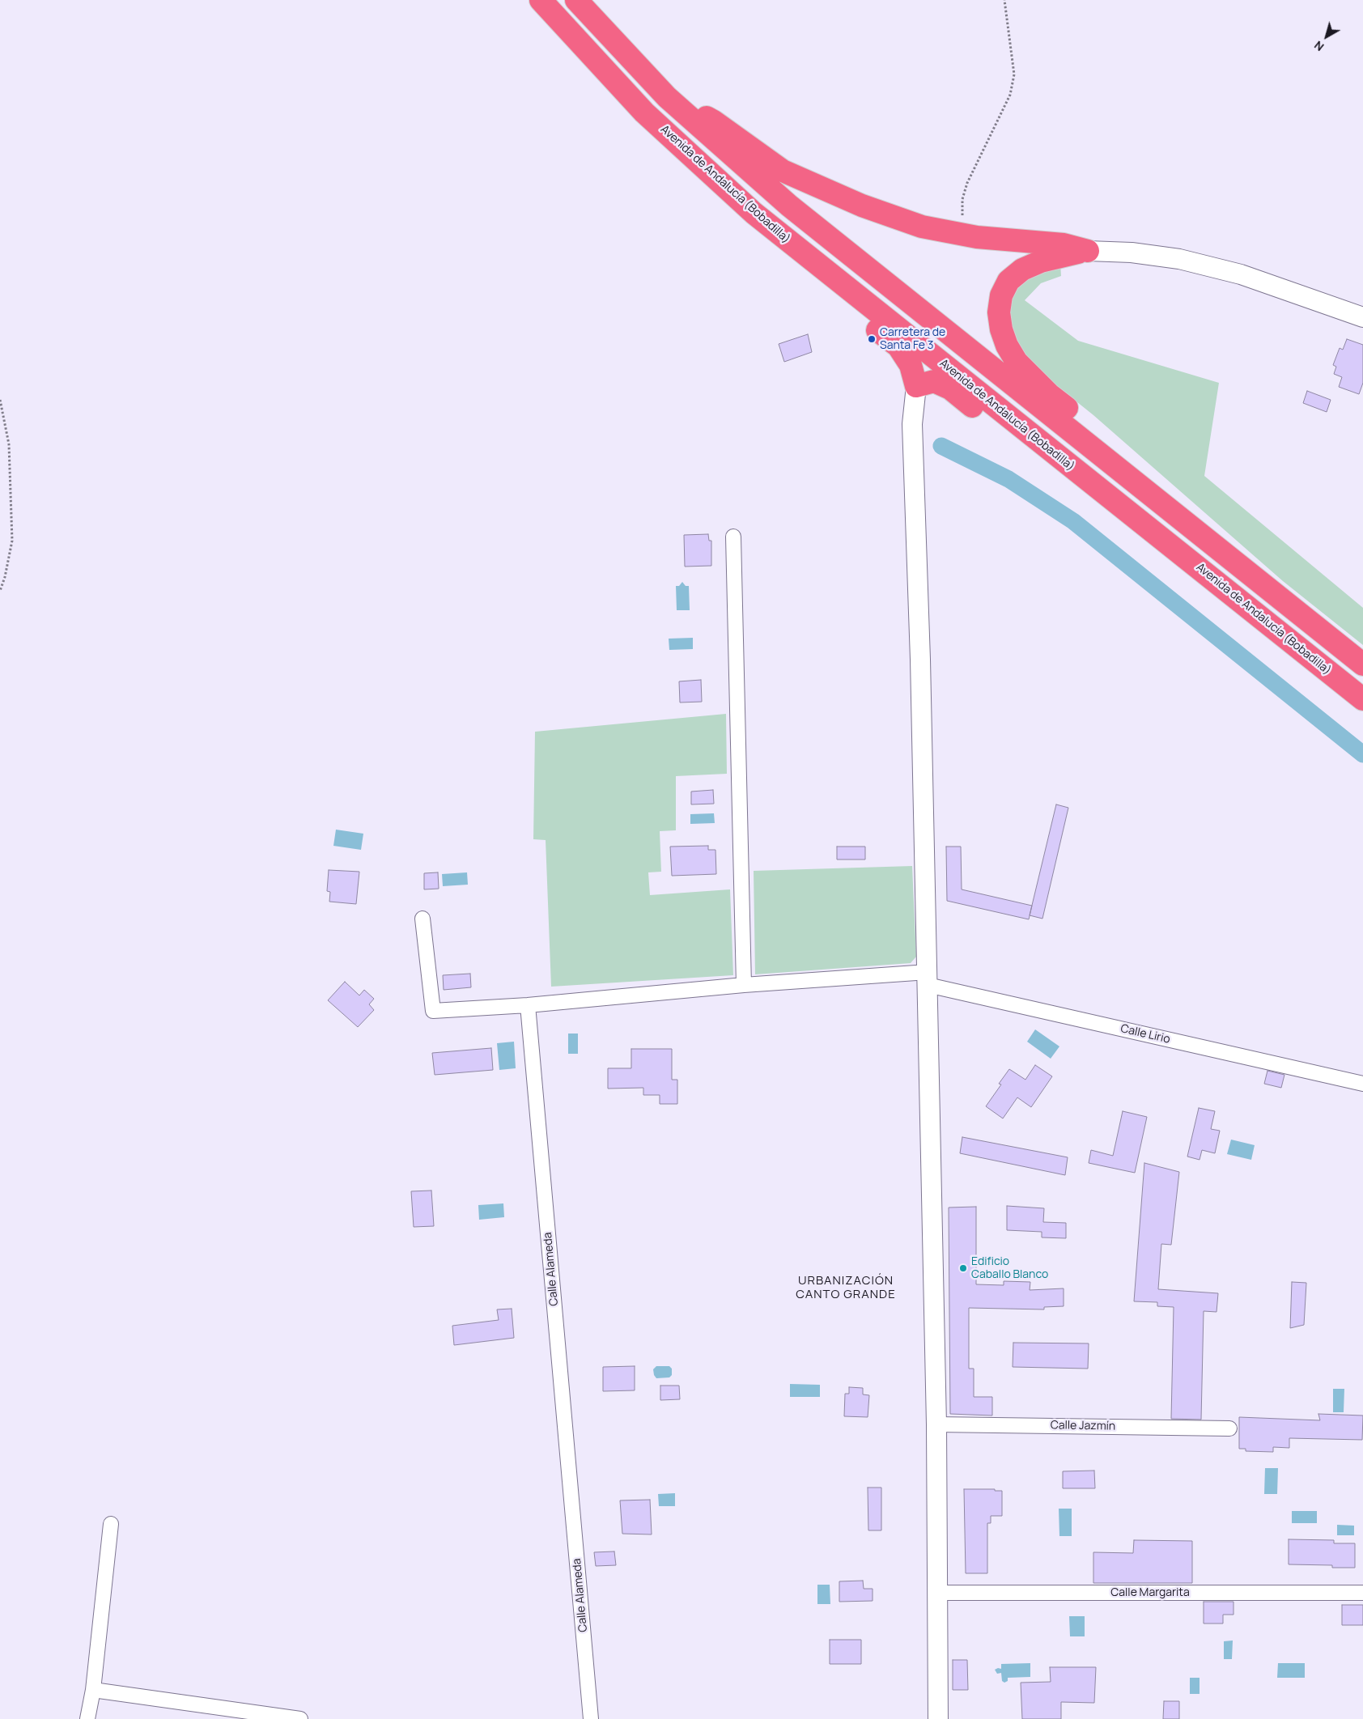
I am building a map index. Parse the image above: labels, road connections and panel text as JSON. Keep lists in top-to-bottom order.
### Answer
{
  "streets": {
    "highway": ["Avenida de Andalucía (Bobadilla)"],
    "street": [
      "Calle Lirio",
      "Calle Alameda",
      "Calle Jazmín",
      "Calle Margarita"
    ]
  },
  "crossings": [
    ["Calle Lirio", "Calle Alameda"]
  ],
  "districts": ["URBANIZACIÓN CANTO GRANDE"],
  "places": ["Carretera de Santa Fe 3", "Edificio Caballo Blanco"],
  "north": "bottom left"
}
